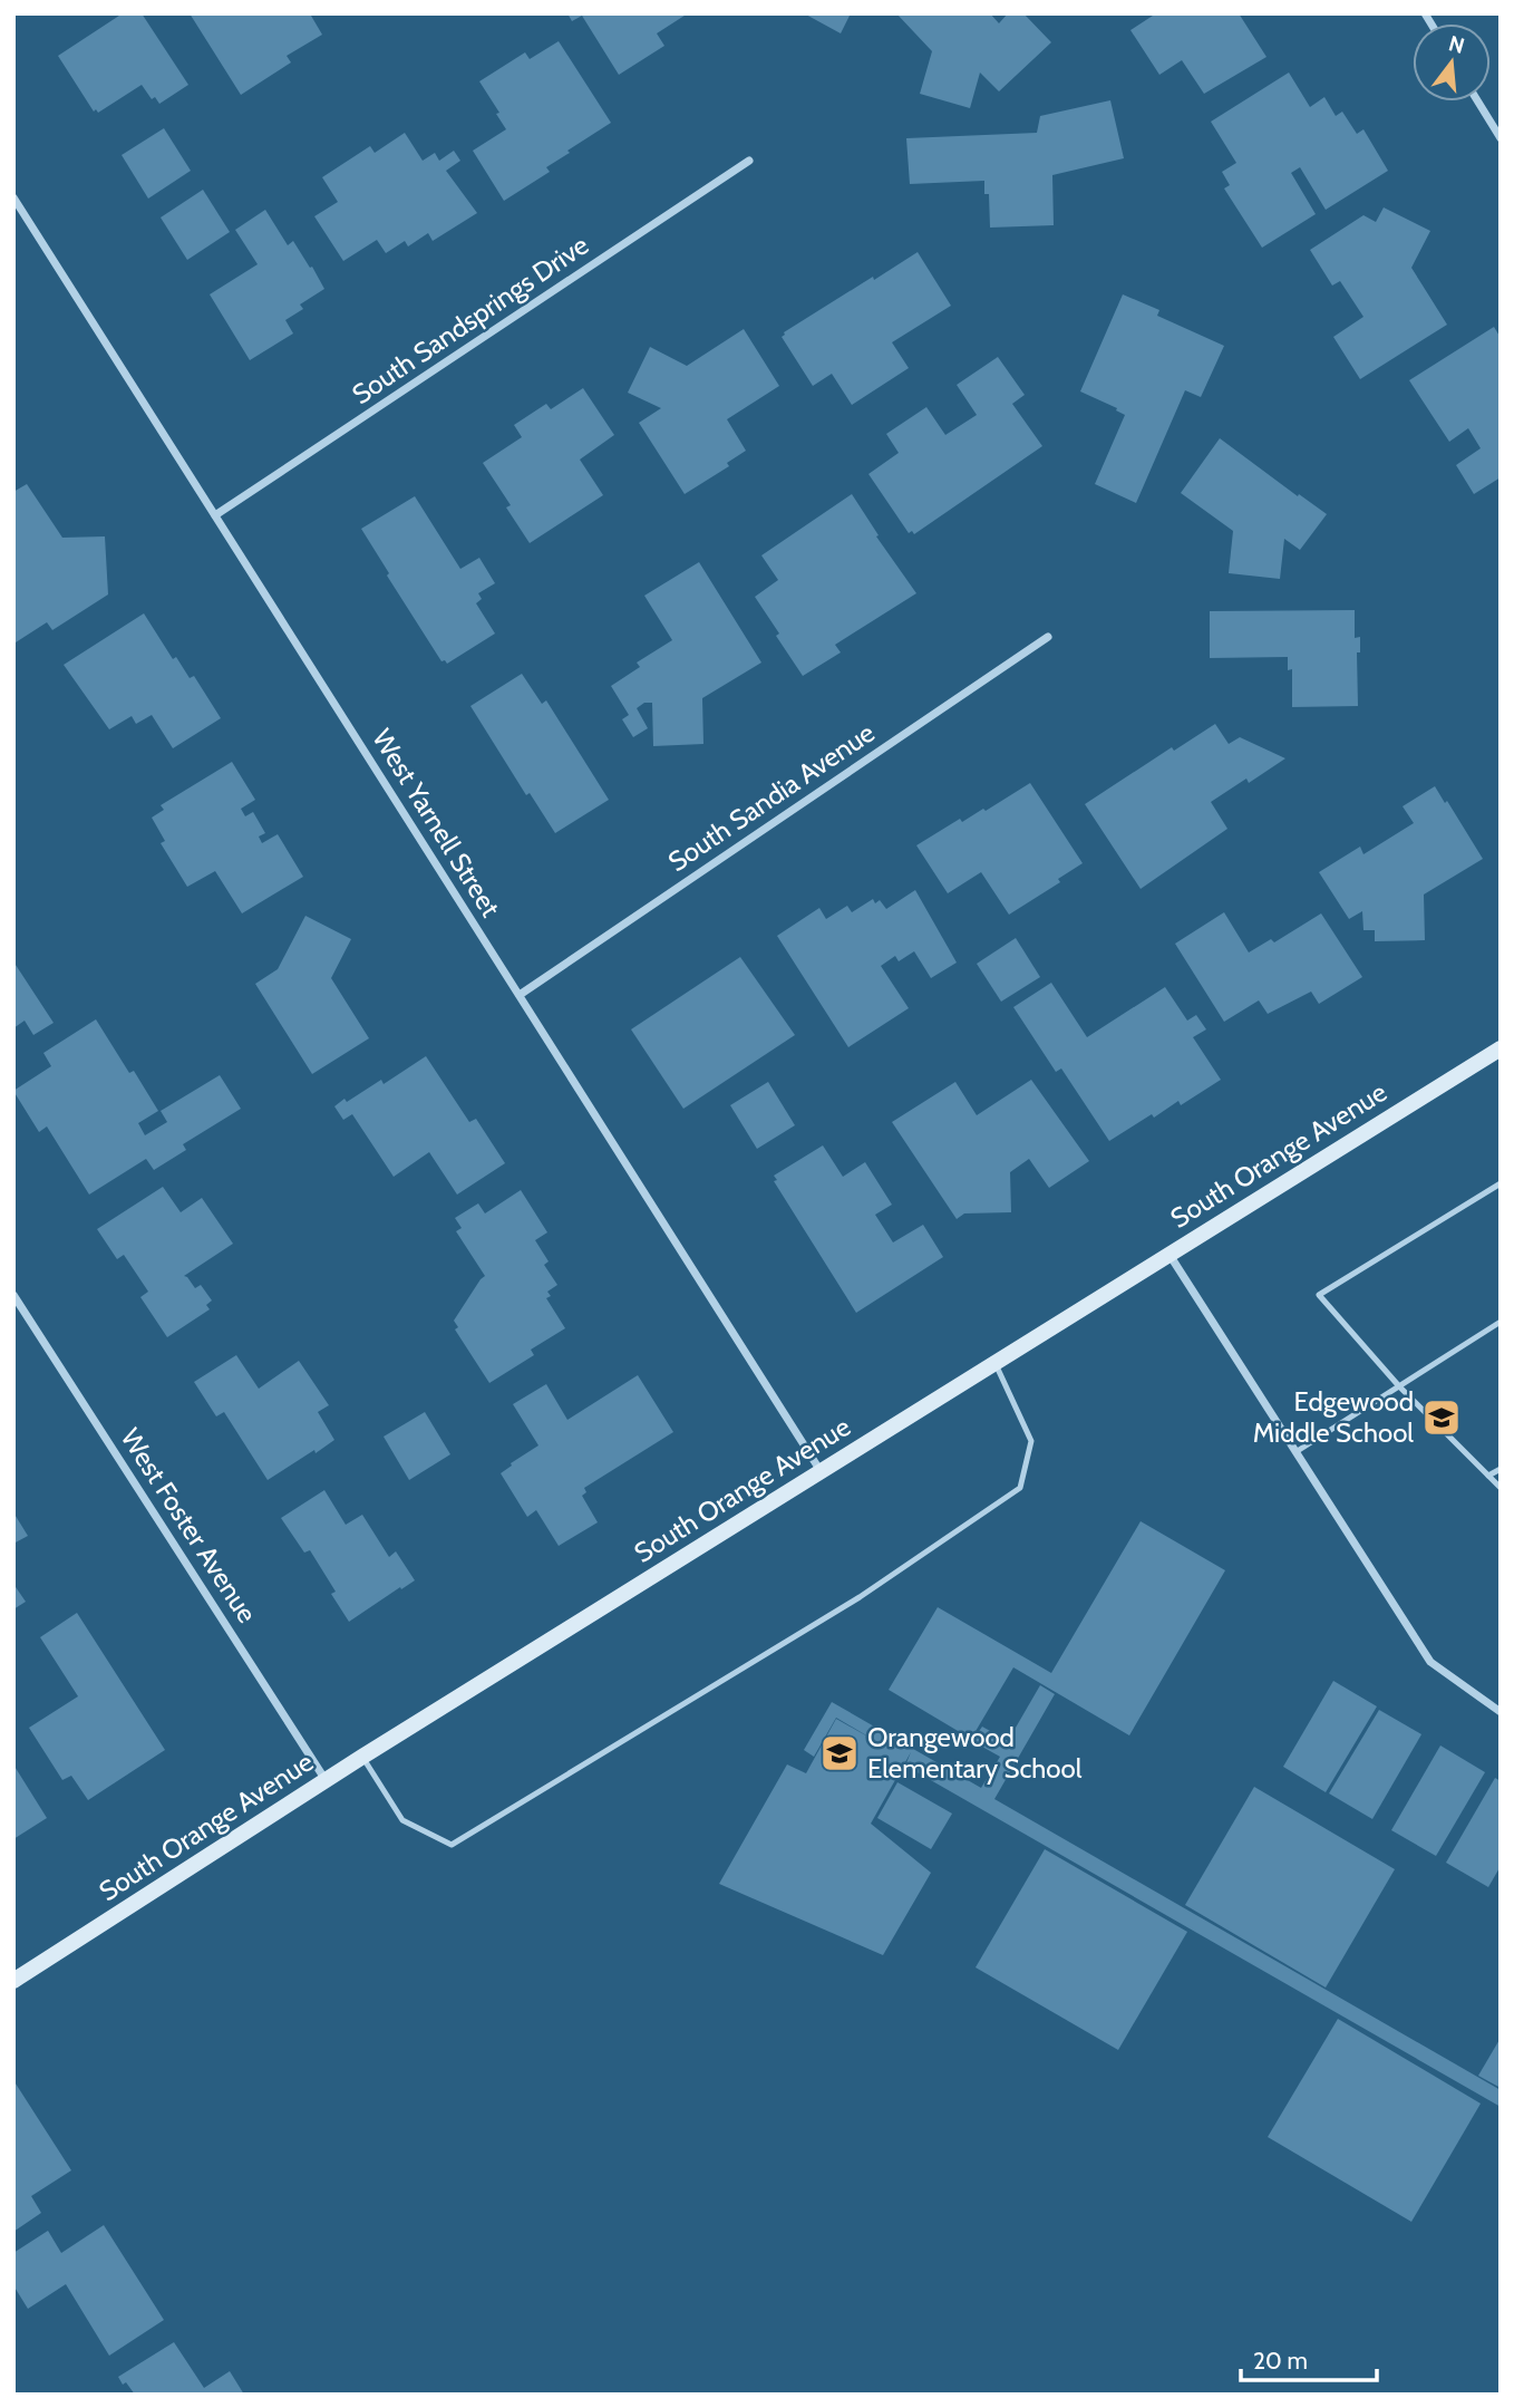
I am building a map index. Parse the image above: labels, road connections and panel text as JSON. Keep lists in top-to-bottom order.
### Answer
{
  "streets": {
    "street": [
      "South Sandsprings Drive",
      "South Sandia Avenue",
      "West Yarnell Street",
      "South Orange Avenue",
      "West Foster Avenue"
    ]
  },
  "crossings": [
    ["South Sandsprings Drive", "West Yarnell Street"],
    ["South Sandia Avenue", "West Yarnell Street"],
    ["West Yarnell Street", "South Orange Avenue"],
    ["South Orange Avenue", "West Foster Avenue"]
  ],
  "places": {
    "school or university": ["Edgewood Middle School", "Orangewood Elementary School"]
  },
  "scale_bar": "20 m",
  "north": "top"
}
